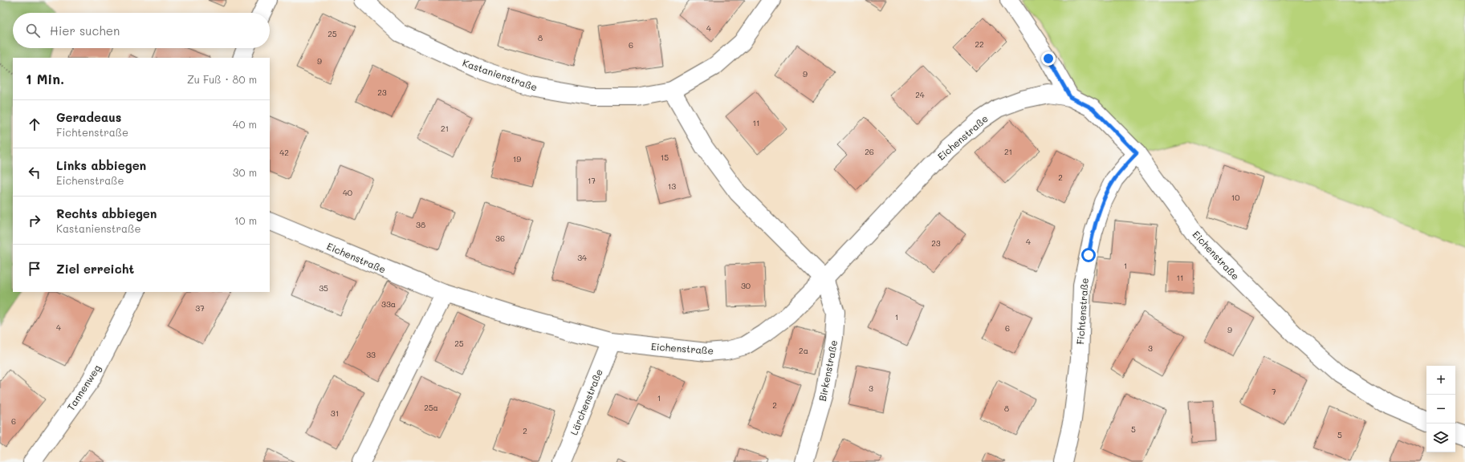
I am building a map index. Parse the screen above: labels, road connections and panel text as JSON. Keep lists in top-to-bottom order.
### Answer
{
  "streets": {
    "street": [
      "Kastanienstraße",
      "Eichenstraße",
      "Fichtenstraße",
      "Birkenstraße",
      "Tannenweg",
      "Lärchenstraße"
    ]
  },
  "crossings": [
    ["Eichenstraße", "Fichtenstraße"],
    ["Eichenstraße", "Birkenstraße"],
    ["Eichenstraße", "Lärchenstraße"]
  ],
  "house_numbers": [
    "4",
    "25",
    "8",
    "22",
    "6",
    "9",
    "9",
    "23",
    "24",
    "11",
    "21",
    "26",
    "21",
    "42",
    "15",
    "19",
    "2",
    "17",
    "13",
    "40",
    "10",
    "38",
    "36",
    "4",
    "23",
    "34",
    "1",
    "11",
    "30",
    "35",
    "33a",
    "37",
    "1",
    "4",
    "6",
    "9",
    "25",
    "3",
    "2a",
    "33",
    "3",
    "7",
    "1",
    "2",
    "25a",
    "8",
    "31",
    "6",
    "5",
    "2",
    "5"
  ],
  "page": {
    "search": "Hier suchen",
    "heading": ["1 Min.", "Zu Fuß · 80 m"],
    "list": [
      ["Geradeaus", "Fichtenstraße", "40 m"],
      ["Links abbiegen", "Eichenstraße", "30 m"],
      ["Rechts abbiegen", "Kastanienstraße", "10 m"],
      "Ziel erreicht"
    ],
    "map_buttons": ["+", "−"]
  }
}
